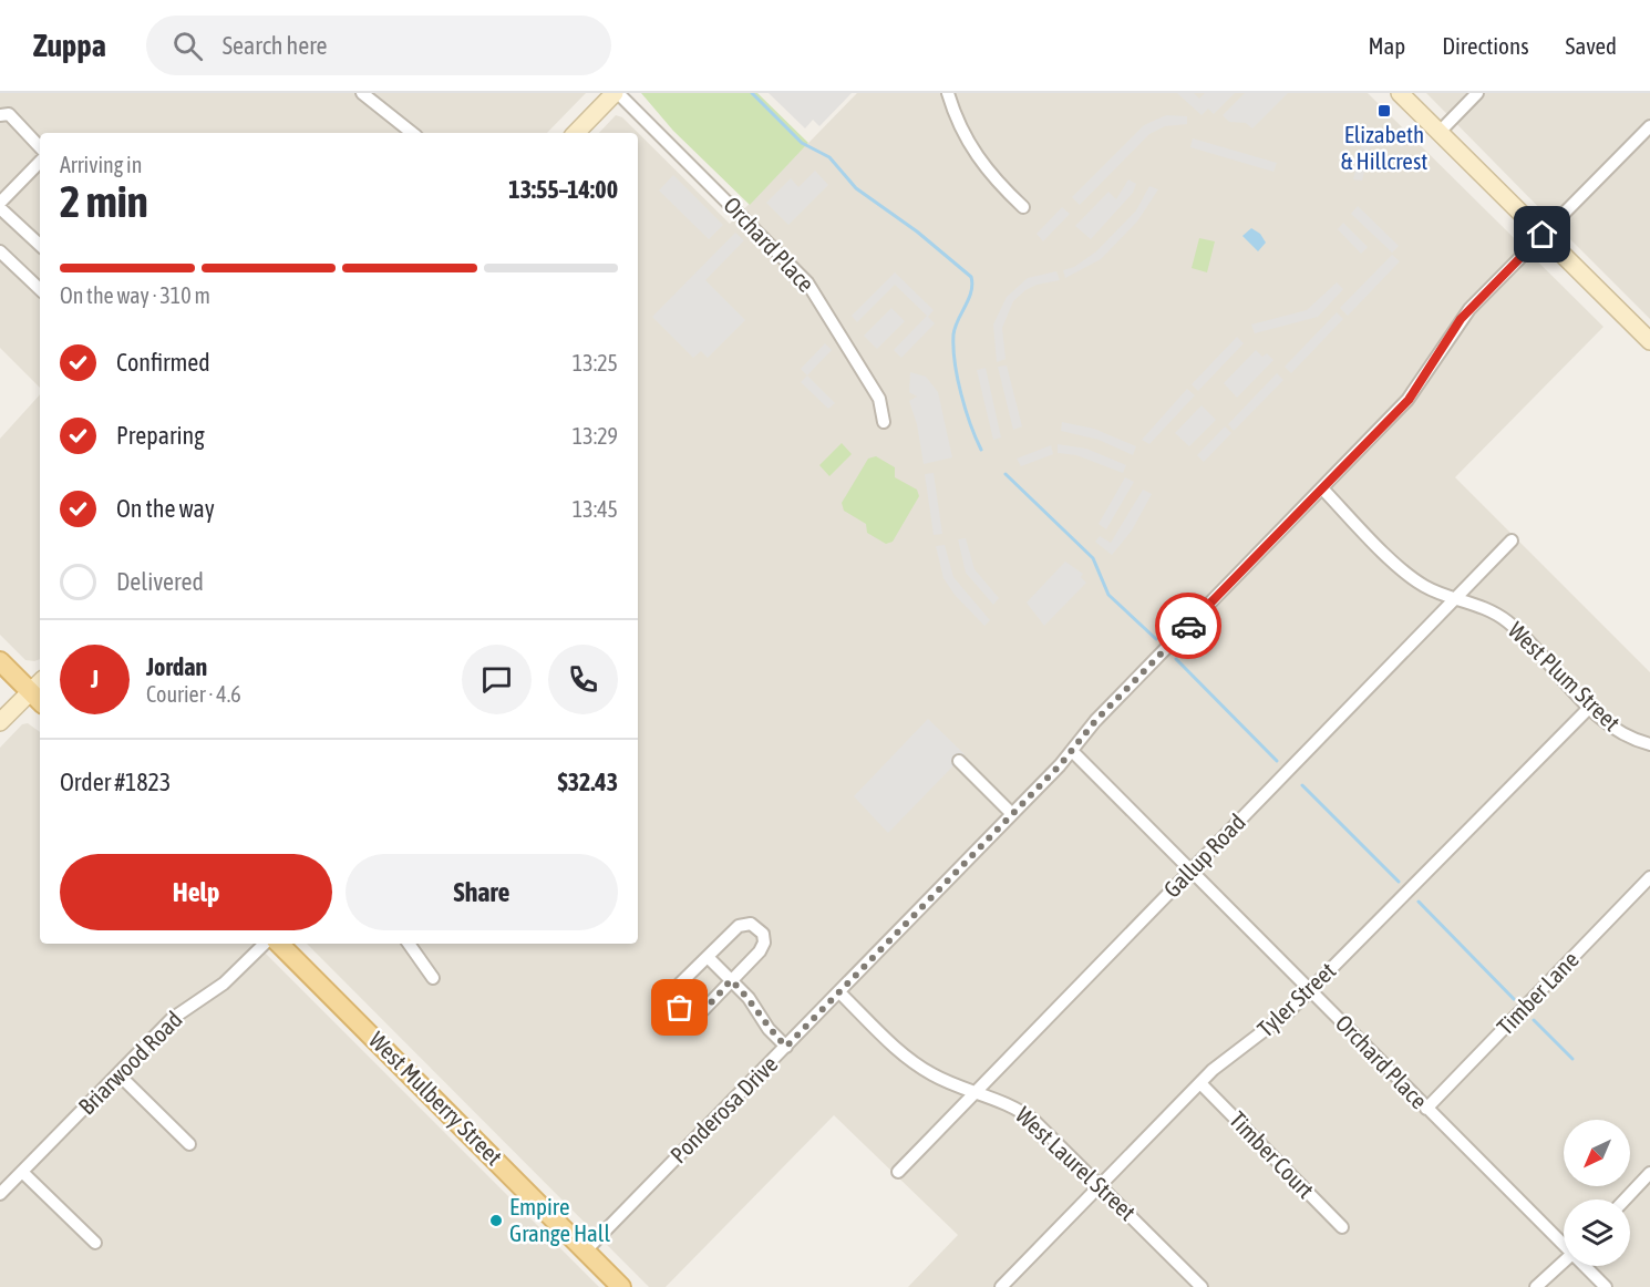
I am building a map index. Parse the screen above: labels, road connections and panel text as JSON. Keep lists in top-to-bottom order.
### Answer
{
  "streets": {
    "main road": ["West Mulberry Street"],
    "street": [
      "Orchard Place",
      "West Plum Street",
      "Gallup Road",
      "Timber Lane",
      "Tyler Street",
      "Briarwood Road",
      "Ponderosa Drive",
      "Timber Court",
      "West Laurel Street"
    ]
  },
  "crossings": [
    ["Orchard Place", "Gallup Road"],
    ["Orchard Place", "Timber Lane"],
    ["Orchard Place", "Tyler Street"],
    ["Orchard Place", "Ponderosa Drive"],
    ["West Plum Street", "Gallup Road"],
    ["West Plum Street", "Tyler Street"],
    ["West Plum Street", "Ponderosa Drive"],
    ["Gallup Road", "West Laurel Street"],
    ["Tyler Street", "Timber Court"],
    ["Tyler Street", "West Laurel Street"],
    ["West Mulberry Street", "Ponderosa Drive"],
    ["Ponderosa Drive", "West Laurel Street"]
  ],
  "places": {
    "transit": ["Elizabeth & Hillcrest"],
    "other": ["Empire Grange Hall"]
  },
  "north": "bottom left",
  "page": {
    "header": "Zuppa",
    "search": "Search here",
    "nav": ["Map", "Directions", "Saved"],
    "heading": ["2 min", "Arriving in", "13:55–14:00"],
    "panel": [
      "Jordan",
      "Courier · 4.6",
      "Order #1823",
      "$32.43"
    ],
    "bar": "On the way · 310 m",
    "list": [
      ["Confirmed", "13:25"],
      ["Preparing", "13:29"],
      ["On the way", "13:45"],
      "Delivered"
    ],
    "round": "J",
    "buttons": ["Help", "Share"]
  }
}
